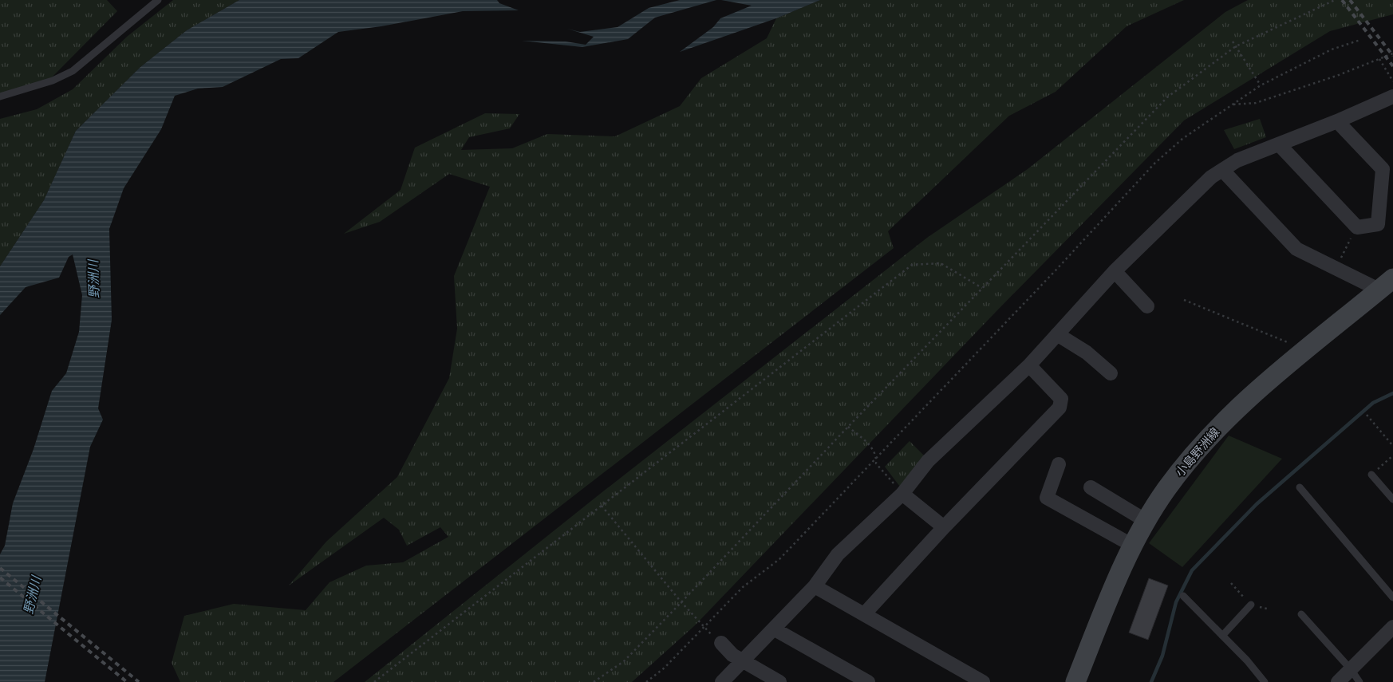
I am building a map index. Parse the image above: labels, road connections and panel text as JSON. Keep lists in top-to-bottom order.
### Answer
{
  "streets": {
    "main road": ["小島野洲線"]
  },
  "water": ["野洲川"]
}
